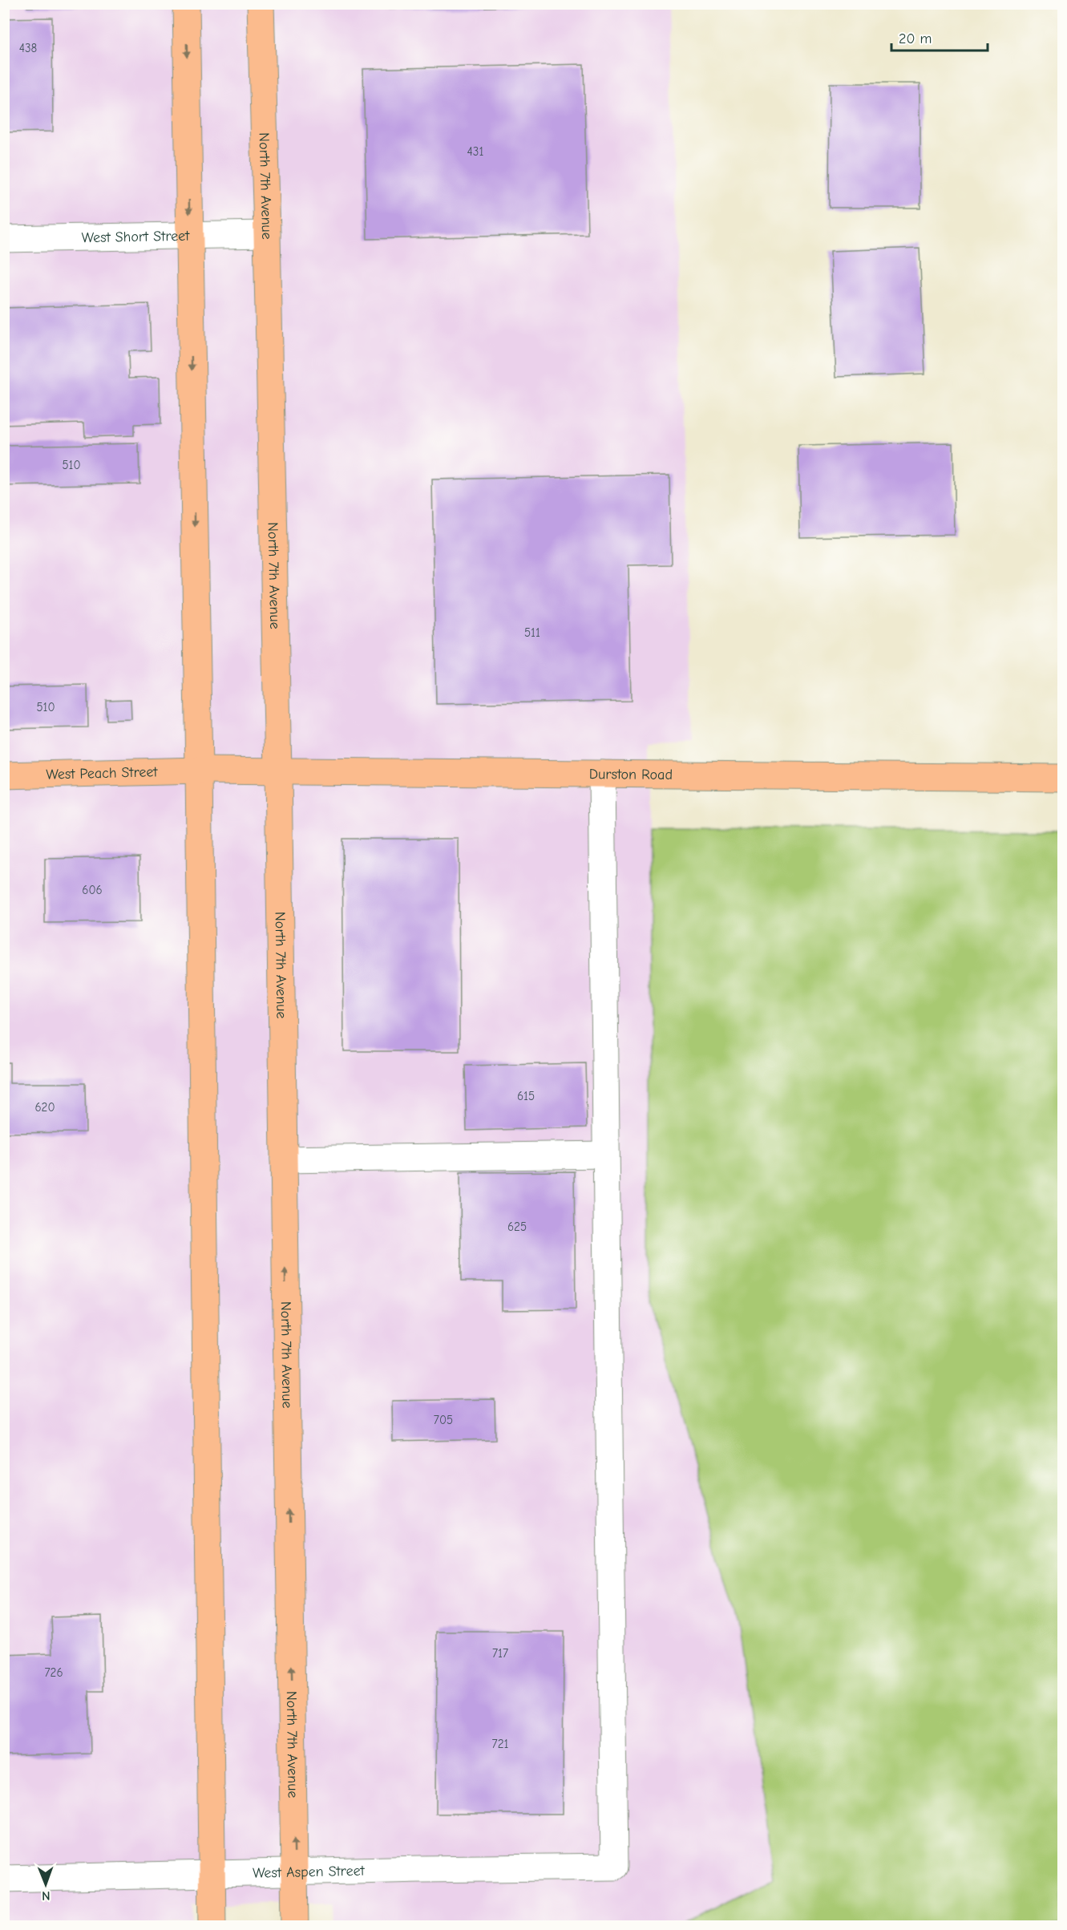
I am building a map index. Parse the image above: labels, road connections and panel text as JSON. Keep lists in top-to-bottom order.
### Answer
{
  "streets": {
    "main road": ["North 7th Avenue", "West Peach Street", "Durston Road"],
    "street": ["West Short Street", "West Aspen Street"]
  },
  "crossings": [
    ["North 7th Avenue", "West Short Street"],
    ["North 7th Avenue", "Durston Road"],
    ["North 7th Avenue", "West Aspen Street"],
    ["West Peach Street", "Durston Road"]
  ],
  "house_numbers": [
    "438",
    "431",
    "510",
    "511",
    "510",
    "606",
    "615",
    "620",
    "625",
    "705",
    "717",
    "726",
    "721"
  ],
  "scale_bar": "20 m",
  "north": "bottom"
}
